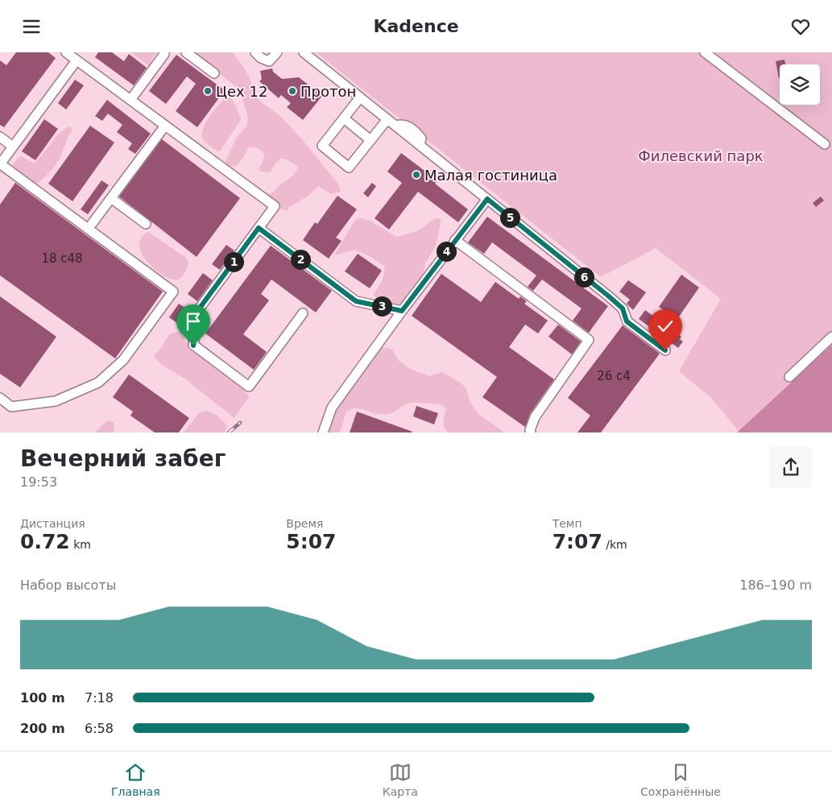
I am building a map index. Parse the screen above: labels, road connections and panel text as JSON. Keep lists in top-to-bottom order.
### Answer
{
  "parks": ["Филевский парк"],
  "places": ["Цех 12", "Протон", "Малая гостиница"],
  "house_numbers": ["18 с48", "26 с4"],
  "page": {
    "header": "Kadence",
    "pins": [
      "5",
      "4",
      "2",
      "1",
      "6",
      "3"
    ],
    "heading": ["Вечерний забег", "19:53"],
    "stats": [
      ["Дистанция", "0.72 km"],
      ["Время", "5:07"],
      ["Темп", "7:07 /km"]
    ],
    "chart": ["Набор высоты", "186–190 m"],
    "list": [
      {
        "name": "100 m",
        "note": "7:18"
      },
      {
        "name": "200 m",
        "note": "6:58"
      }
    ],
    "tabs": ["Главная", "Карта", "Сохранённые"]
  }
}
